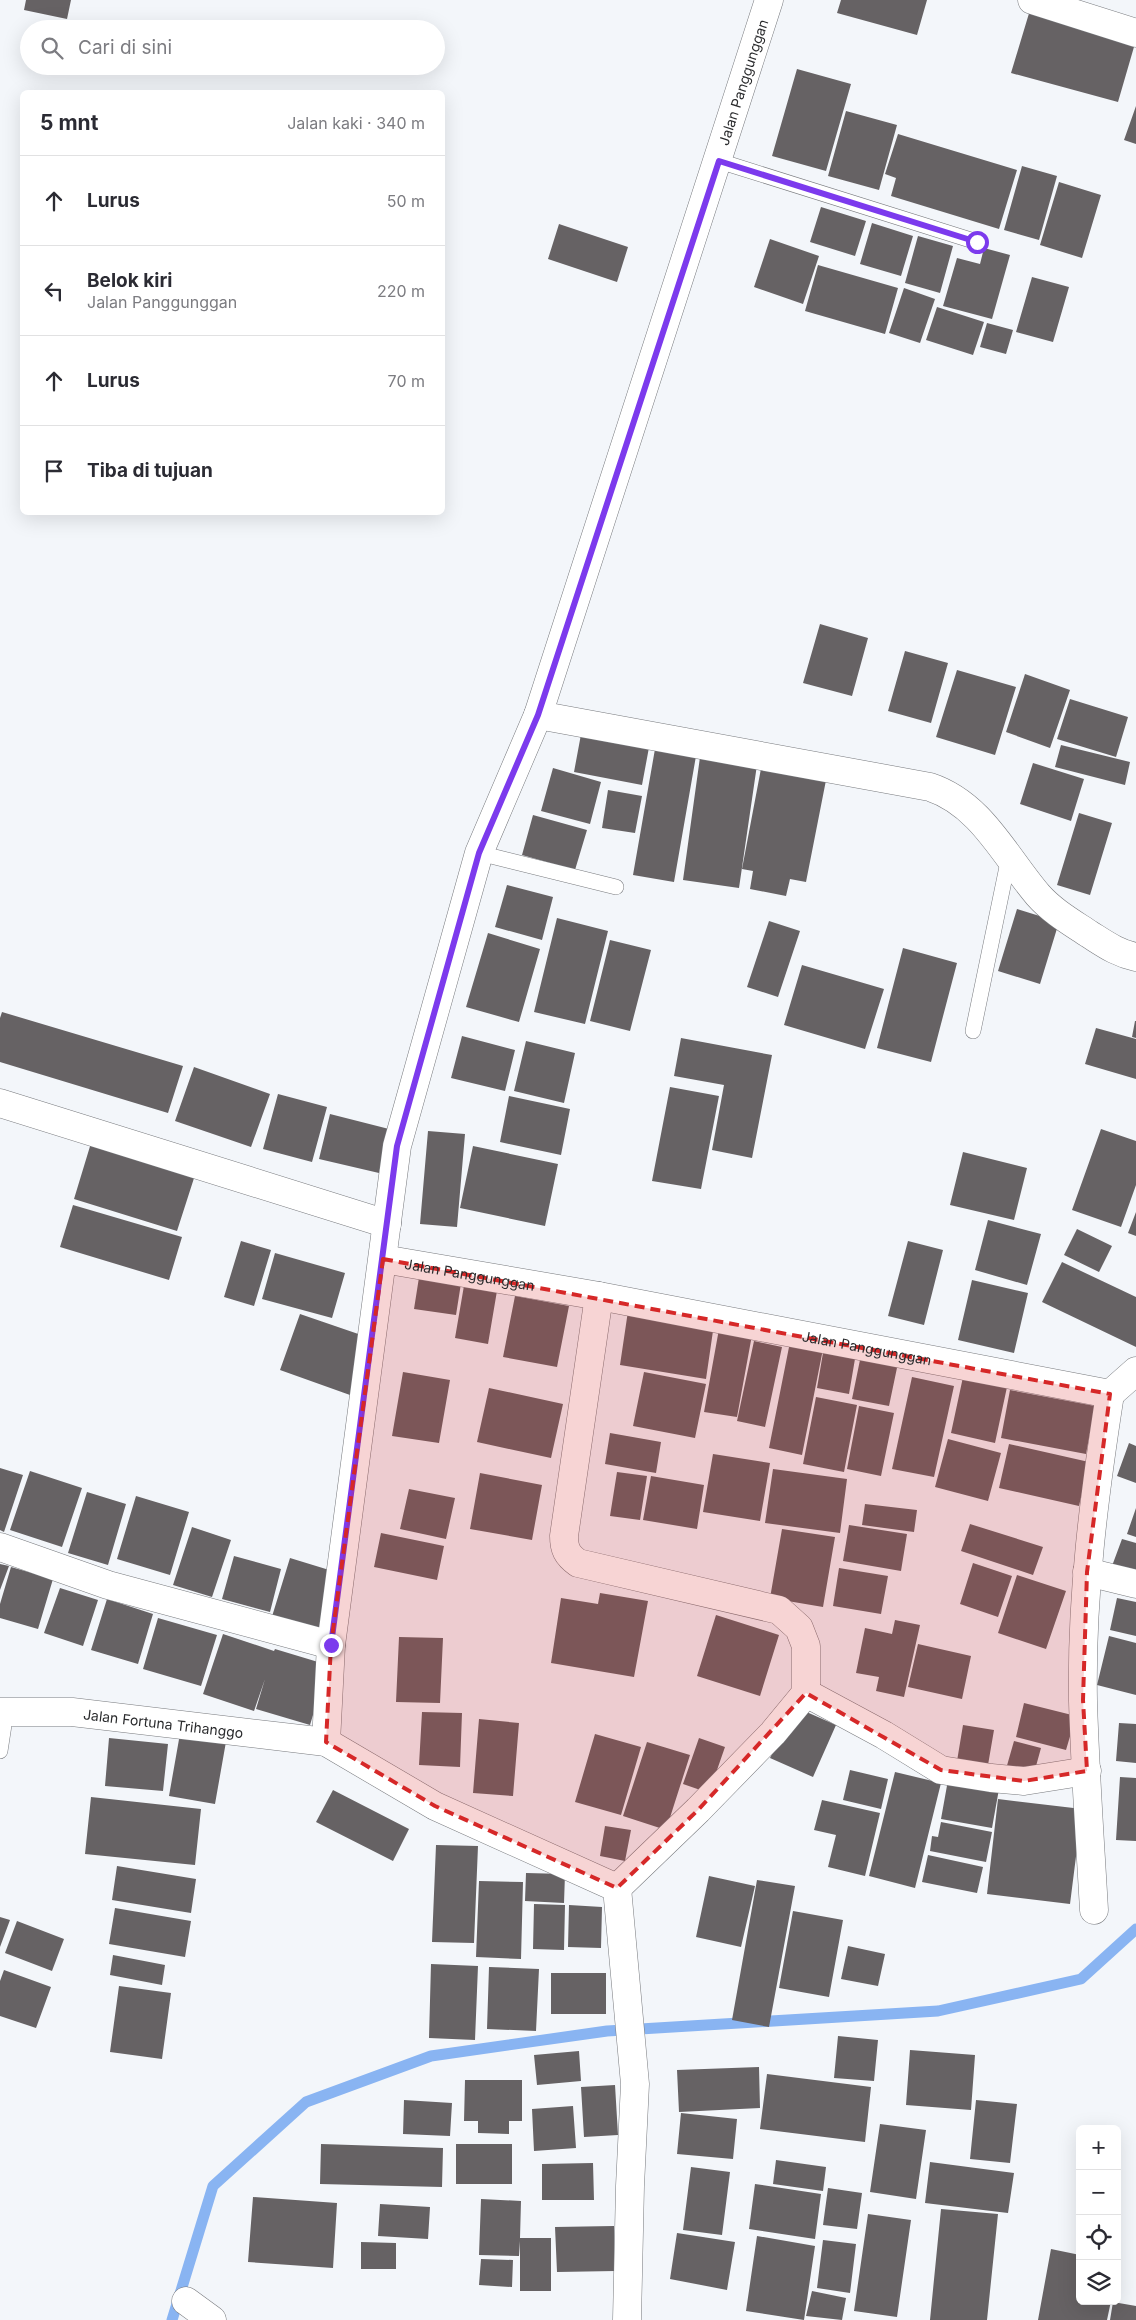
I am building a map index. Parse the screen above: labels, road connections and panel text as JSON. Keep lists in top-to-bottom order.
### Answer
{
  "streets": {
    "street": ["Jalan Panggunggan", "Jalan Fortuna Trihanggo"]
  },
  "page": {
    "search": "Cari di sini",
    "heading": ["5 mnt", "Jalan kaki · 340 m"],
    "list": [
      ["Lurus", "50 m"],
      ["Belok kiri", "Jalan Panggunggan", "220 m"],
      ["Lurus", "70 m"],
      "Tiba di tujuan"
    ],
    "map_buttons": ["+", "−"]
  }
}
